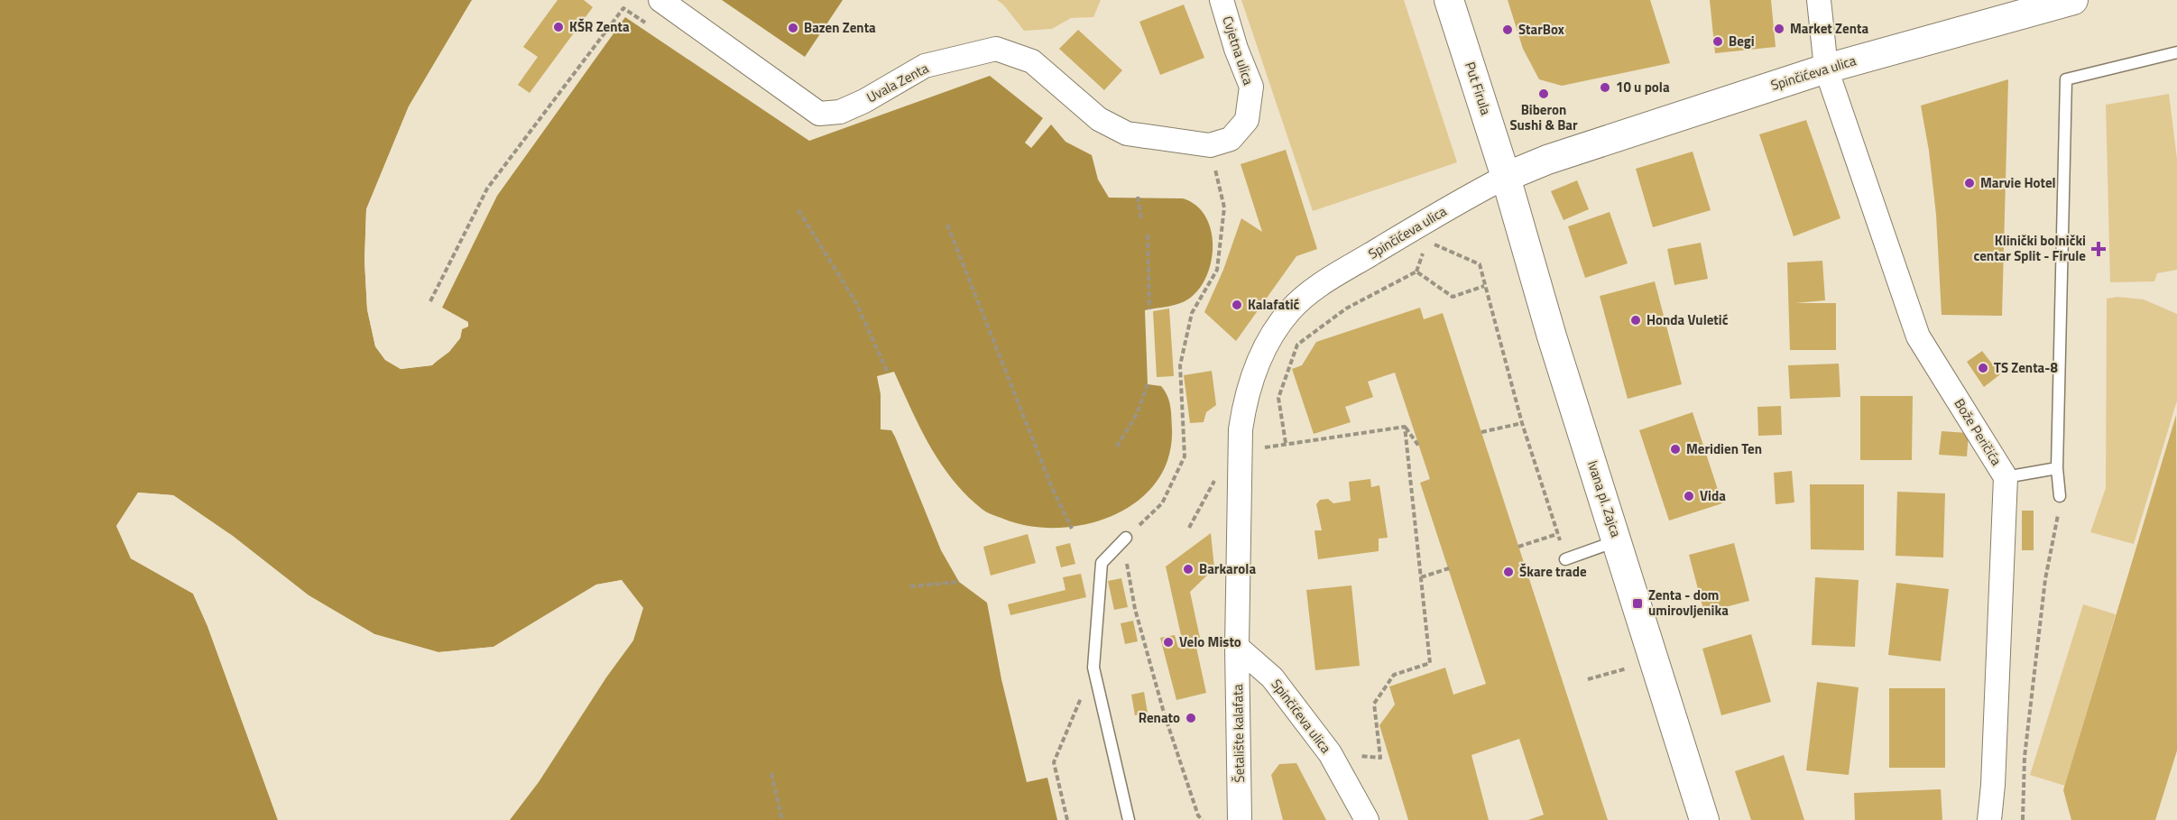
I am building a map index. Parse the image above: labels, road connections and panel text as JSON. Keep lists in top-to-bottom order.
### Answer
{
  "streets": {
    "street": [
      "Cvjetna ulica",
      "Spinčićeva ulica",
      "Uvala Zenta",
      "Put Firula",
      "Bože Peričića",
      "Ivana pl. Zajca",
      "Šetalište kalafata"
    ]
  },
  "crossings": [
    ["Cvjetna ulica", "Uvala Zenta"],
    ["Spinčićeva ulica", "Put Firula"],
    ["Spinčićeva ulica", "Bože Peričića"],
    ["Spinčićeva ulica", "Ivana pl. Zajca"],
    ["Spinčićeva ulica", "Šetalište kalafata"],
    ["Put Firula", "Ivana pl. Zajca"]
  ],
  "places": {
    "other": [
      "KŠR Zenta",
      "Bazen Zenta",
      "Market Zenta",
      "StarBox",
      "Begi",
      "10 u pola",
      "Biberon Sushi & Bar",
      "Marvie Hotel",
      "Kalafatić",
      "Honda Vuletić",
      "TS Zenta-8",
      "Meridien Ten",
      "Vida",
      "Barkarola",
      "Škare trade",
      "Velo Misto",
      "Renato"
    ],
    "health": ["Klinički bolnički centar Split - Firule"],
    "transit": ["Zenta - dom umirovljenika"]
  }
}
